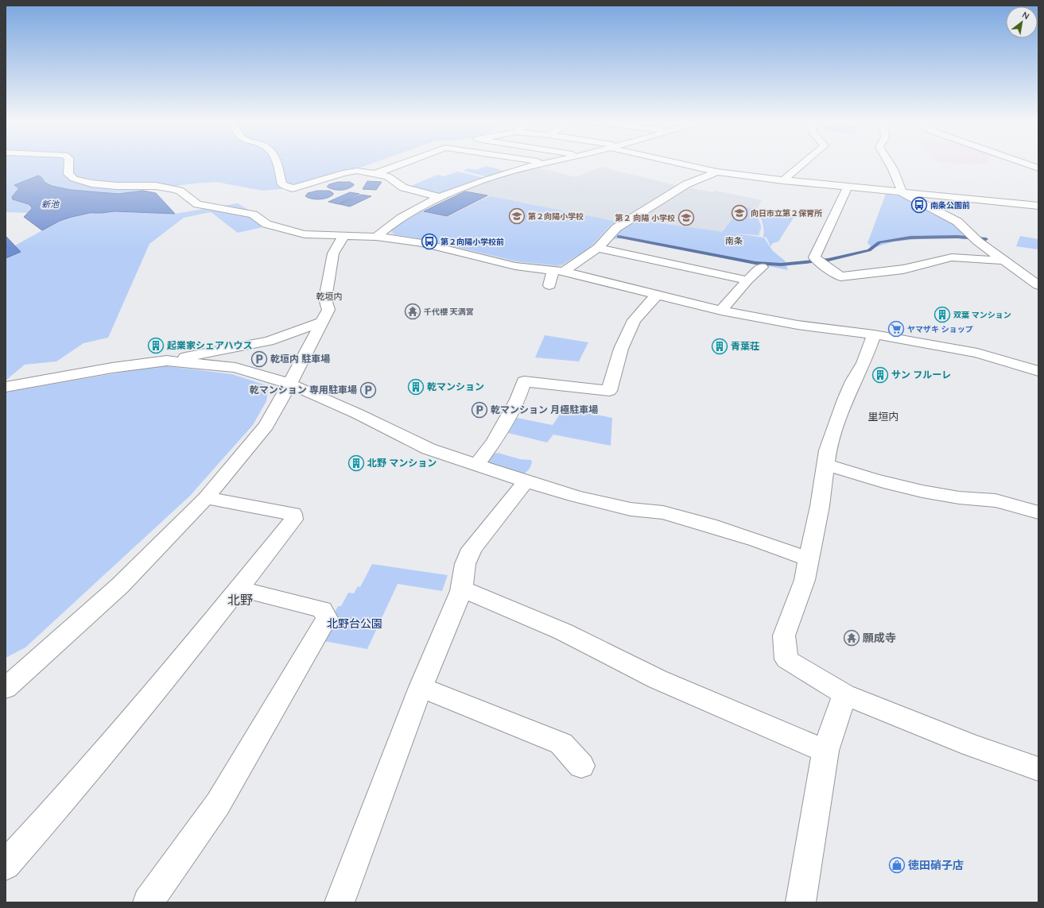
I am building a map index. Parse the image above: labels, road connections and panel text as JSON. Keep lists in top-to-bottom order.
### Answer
{
  "districts": [
    "南条",
    "乾垣内",
    "里垣内",
    "北野"
  ],
  "water": ["新池"],
  "parks": ["北野台公園"],
  "places": {
    "bus stop": ["南条公園前", "第２向陽小学校前"],
    "school or university": ["向日市立第２保育所", "第２向陽小学校", "第２ 向陽 小学校"],
    "temple": ["千代櫻 天満宮", "願成寺"],
    "building": [
      "双葉 マンション",
      "起業家シェアハウス",
      "青葉荘",
      "サン フルーレ",
      "乾マンション",
      "北野 マンション"
    ],
    "supermarket": ["ヤマザキ ショップ"],
    "parking": ["乾垣内 駐車場", "乾マンション 専用駐車場", "乾マンション 月極駐車場"],
    "shop": ["徳田硝子店"]
  },
  "north": "top right"
}
